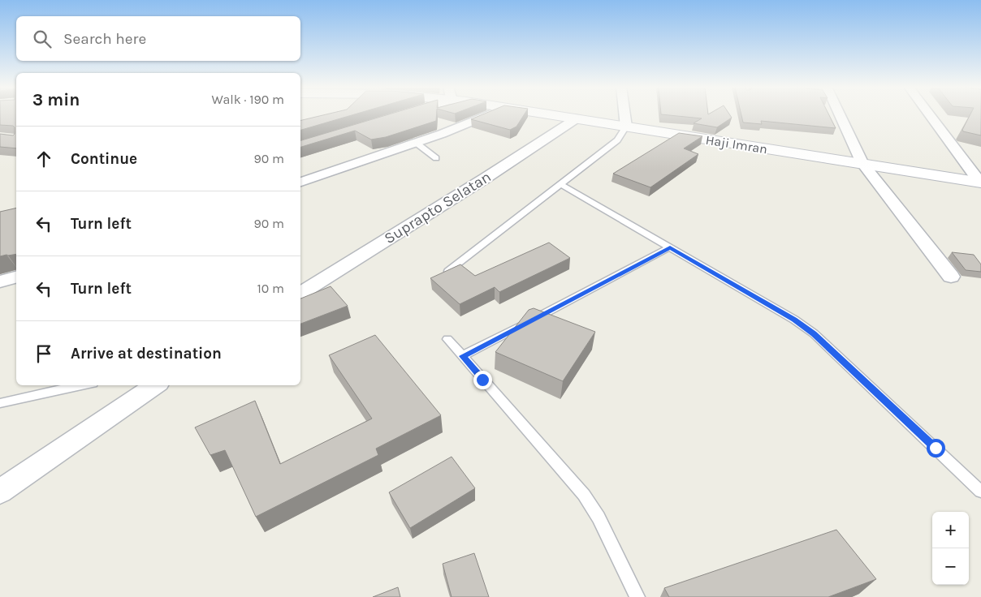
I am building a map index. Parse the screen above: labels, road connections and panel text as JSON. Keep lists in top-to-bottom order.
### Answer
{
  "streets": {
    "street": ["Haji Imran", "Suprapto Selatan"]
  },
  "crossings": [
    ["Haji Imran", "Suprapto Selatan"]
  ],
  "page": {
    "search": "Search here",
    "heading": ["3 min", "Walk · 190 m"],
    "list": [
      ["Continue", "90 m"],
      ["Turn left", "90 m"],
      ["Turn left", "10 m"],
      "Arrive at destination"
    ],
    "map_buttons": ["+", "−"]
  }
}
